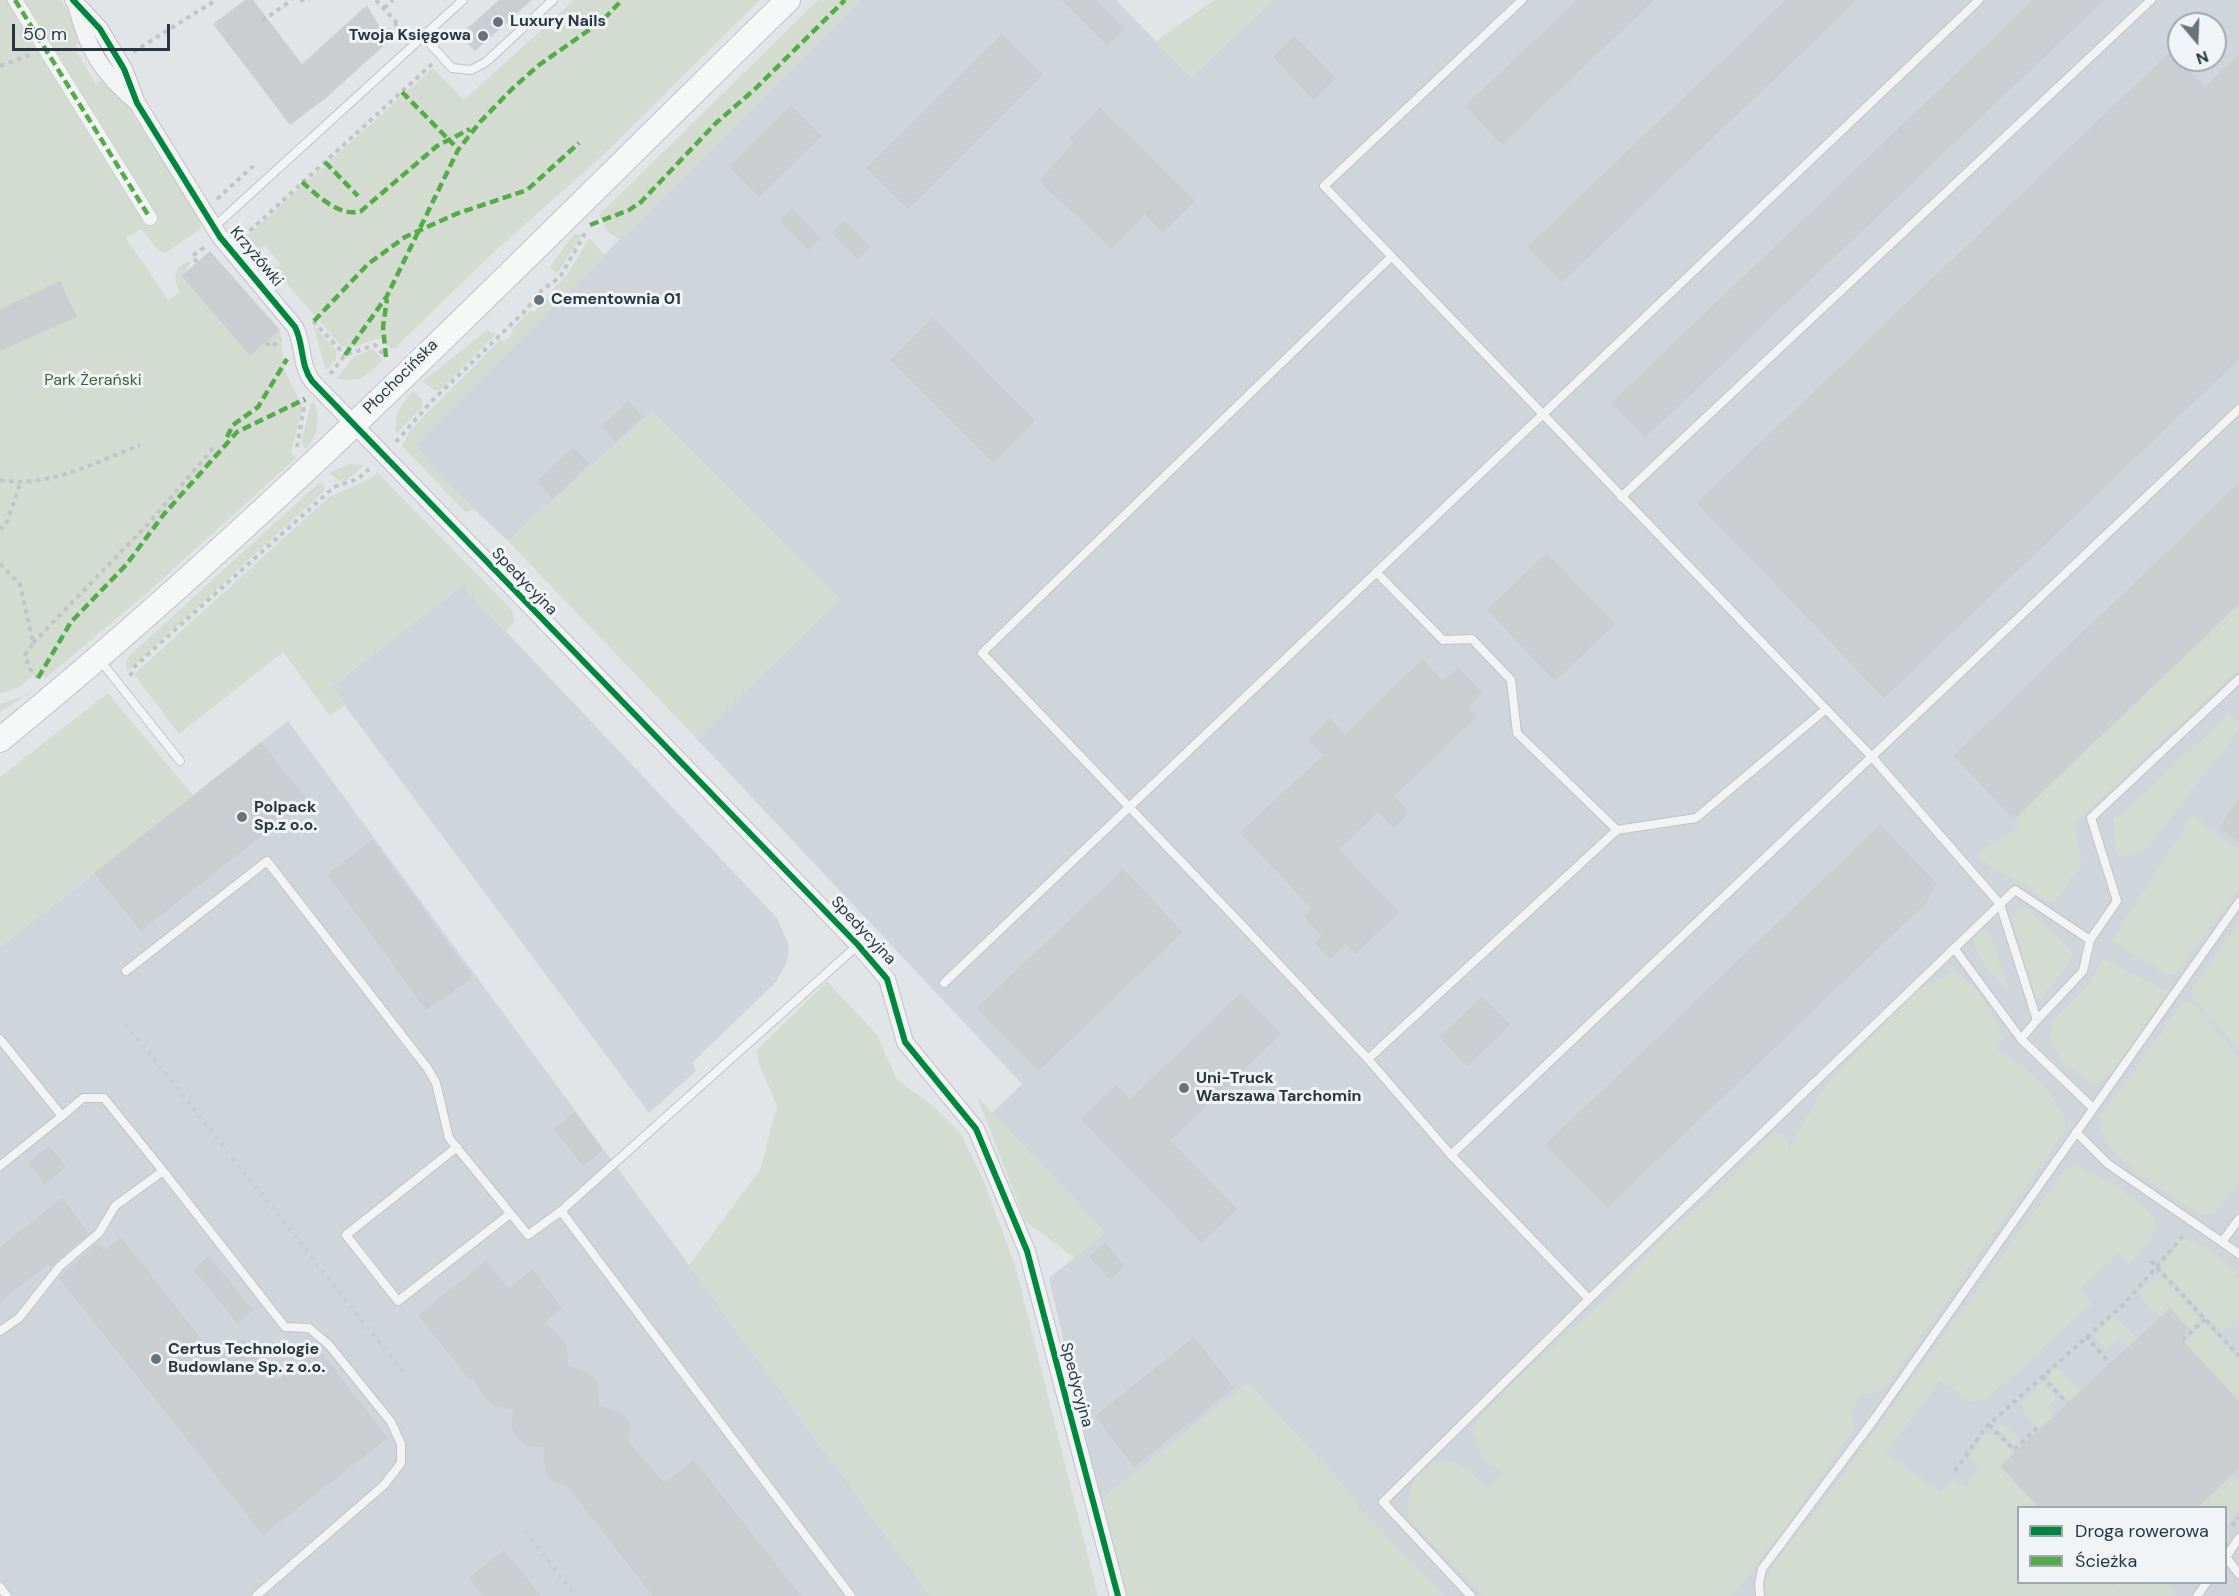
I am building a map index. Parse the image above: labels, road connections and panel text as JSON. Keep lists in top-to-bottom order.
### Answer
{
  "streets": {
    "main road": ["Płochocińska"],
    "street": ["Krzyżówki", "Spedycyjna"]
  },
  "crossings": [
    ["Krzyżówki", "Płochocińska"],
    ["Krzyżówki", "Spedycyjna"],
    ["Płochocińska", "Spedycyjna"]
  ],
  "parks": ["Park Żerański"],
  "places": [
    "Luxury Nails",
    "Twoja Księgowa",
    "Cementownia 01",
    "Polpack Sp.z o.o.",
    "Uni-Truck Warszawa Tarchomin",
    "Certus Technologie Budowlane Sp. z o.o."
  ],
  "legend": ["Droga rowerowa", "Ścieżka"],
  "scale_bar": "50 m",
  "north": "bottom"
}
